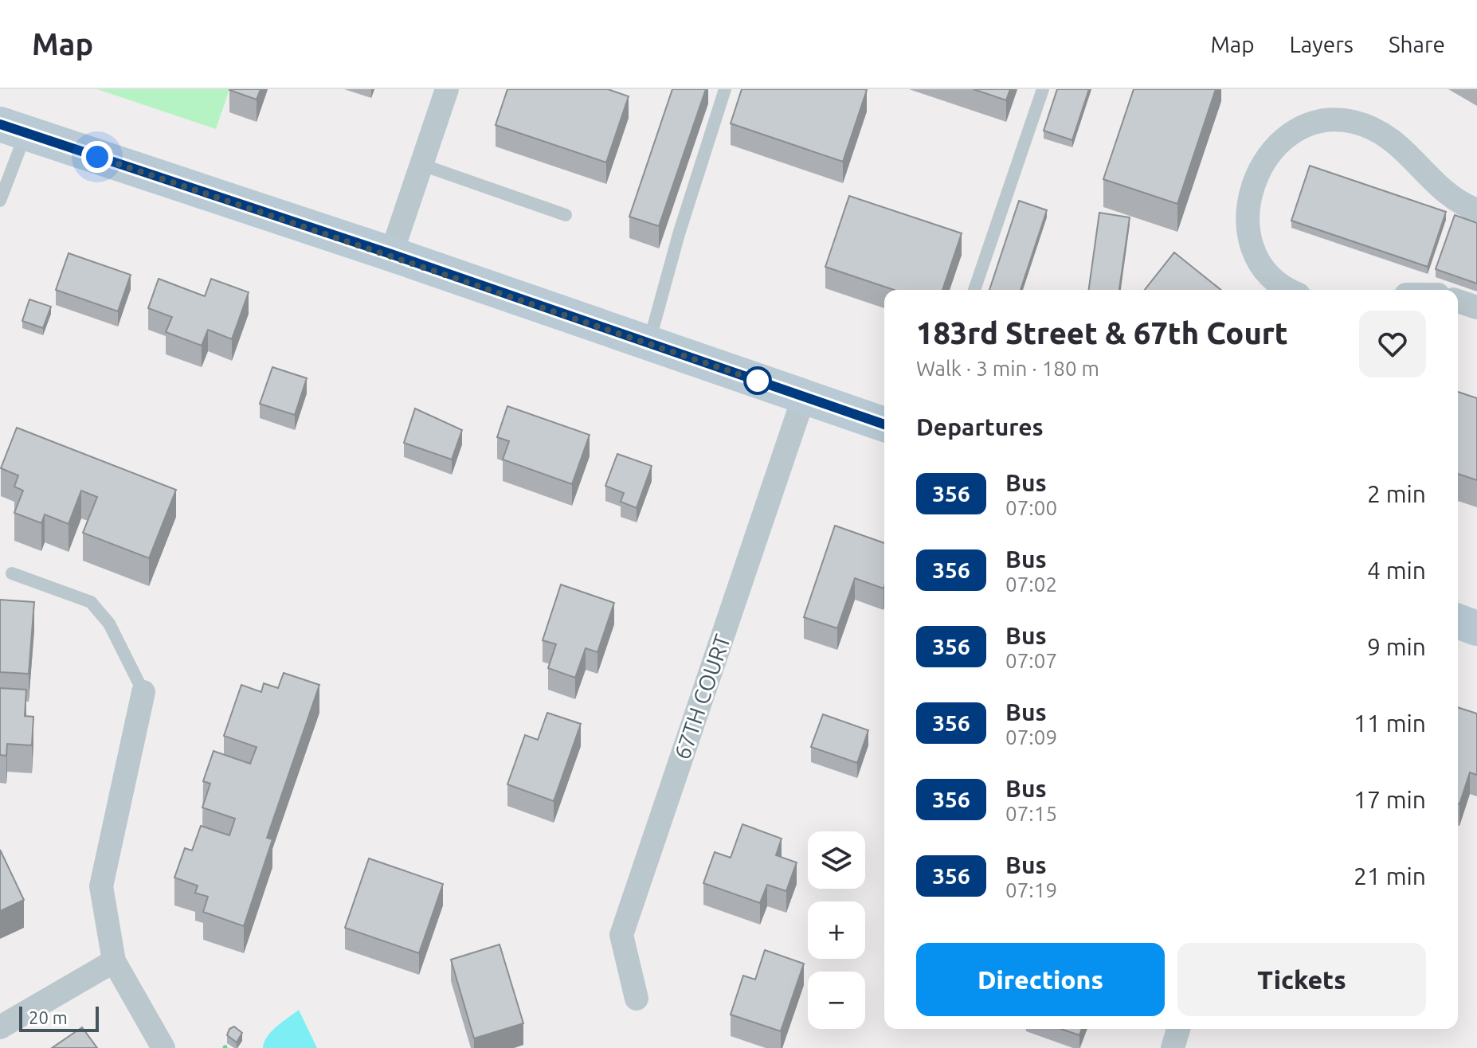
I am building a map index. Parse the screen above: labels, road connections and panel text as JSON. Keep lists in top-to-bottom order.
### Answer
{
  "streets": {
    "street": ["67TH COURT"]
  },
  "lines": ["bus line 356"],
  "scale_bar": "20 m",
  "page": {
    "header": "Map",
    "nav": ["Map", "Layers", "Share"],
    "heading": [
      ["183rd Street & 67th Court", "Walk · 3 min · 180 m"],
      "Departures"
    ],
    "list": [
      {
        "mark": "356",
        "name": "Bus",
        "note": "07:00",
        "value": "2 min"
      },
      {
        "mark": "356",
        "name": "Bus",
        "note": "07:02",
        "value": "4 min"
      },
      {
        "mark": "356",
        "name": "Bus",
        "note": "07:07",
        "value": "9 min"
      },
      {
        "mark": "356",
        "name": "Bus",
        "note": "07:09",
        "value": "11 min"
      },
      {
        "mark": "356",
        "name": "Bus",
        "note": "07:15",
        "value": "17 min"
      },
      {
        "mark": "356",
        "name": "Bus",
        "note": "07:19",
        "value": "21 min"
      }
    ],
    "map_buttons": ["+", "−"],
    "buttons": ["Directions", "Tickets"],
    "scale": "20 m"
  }
}
